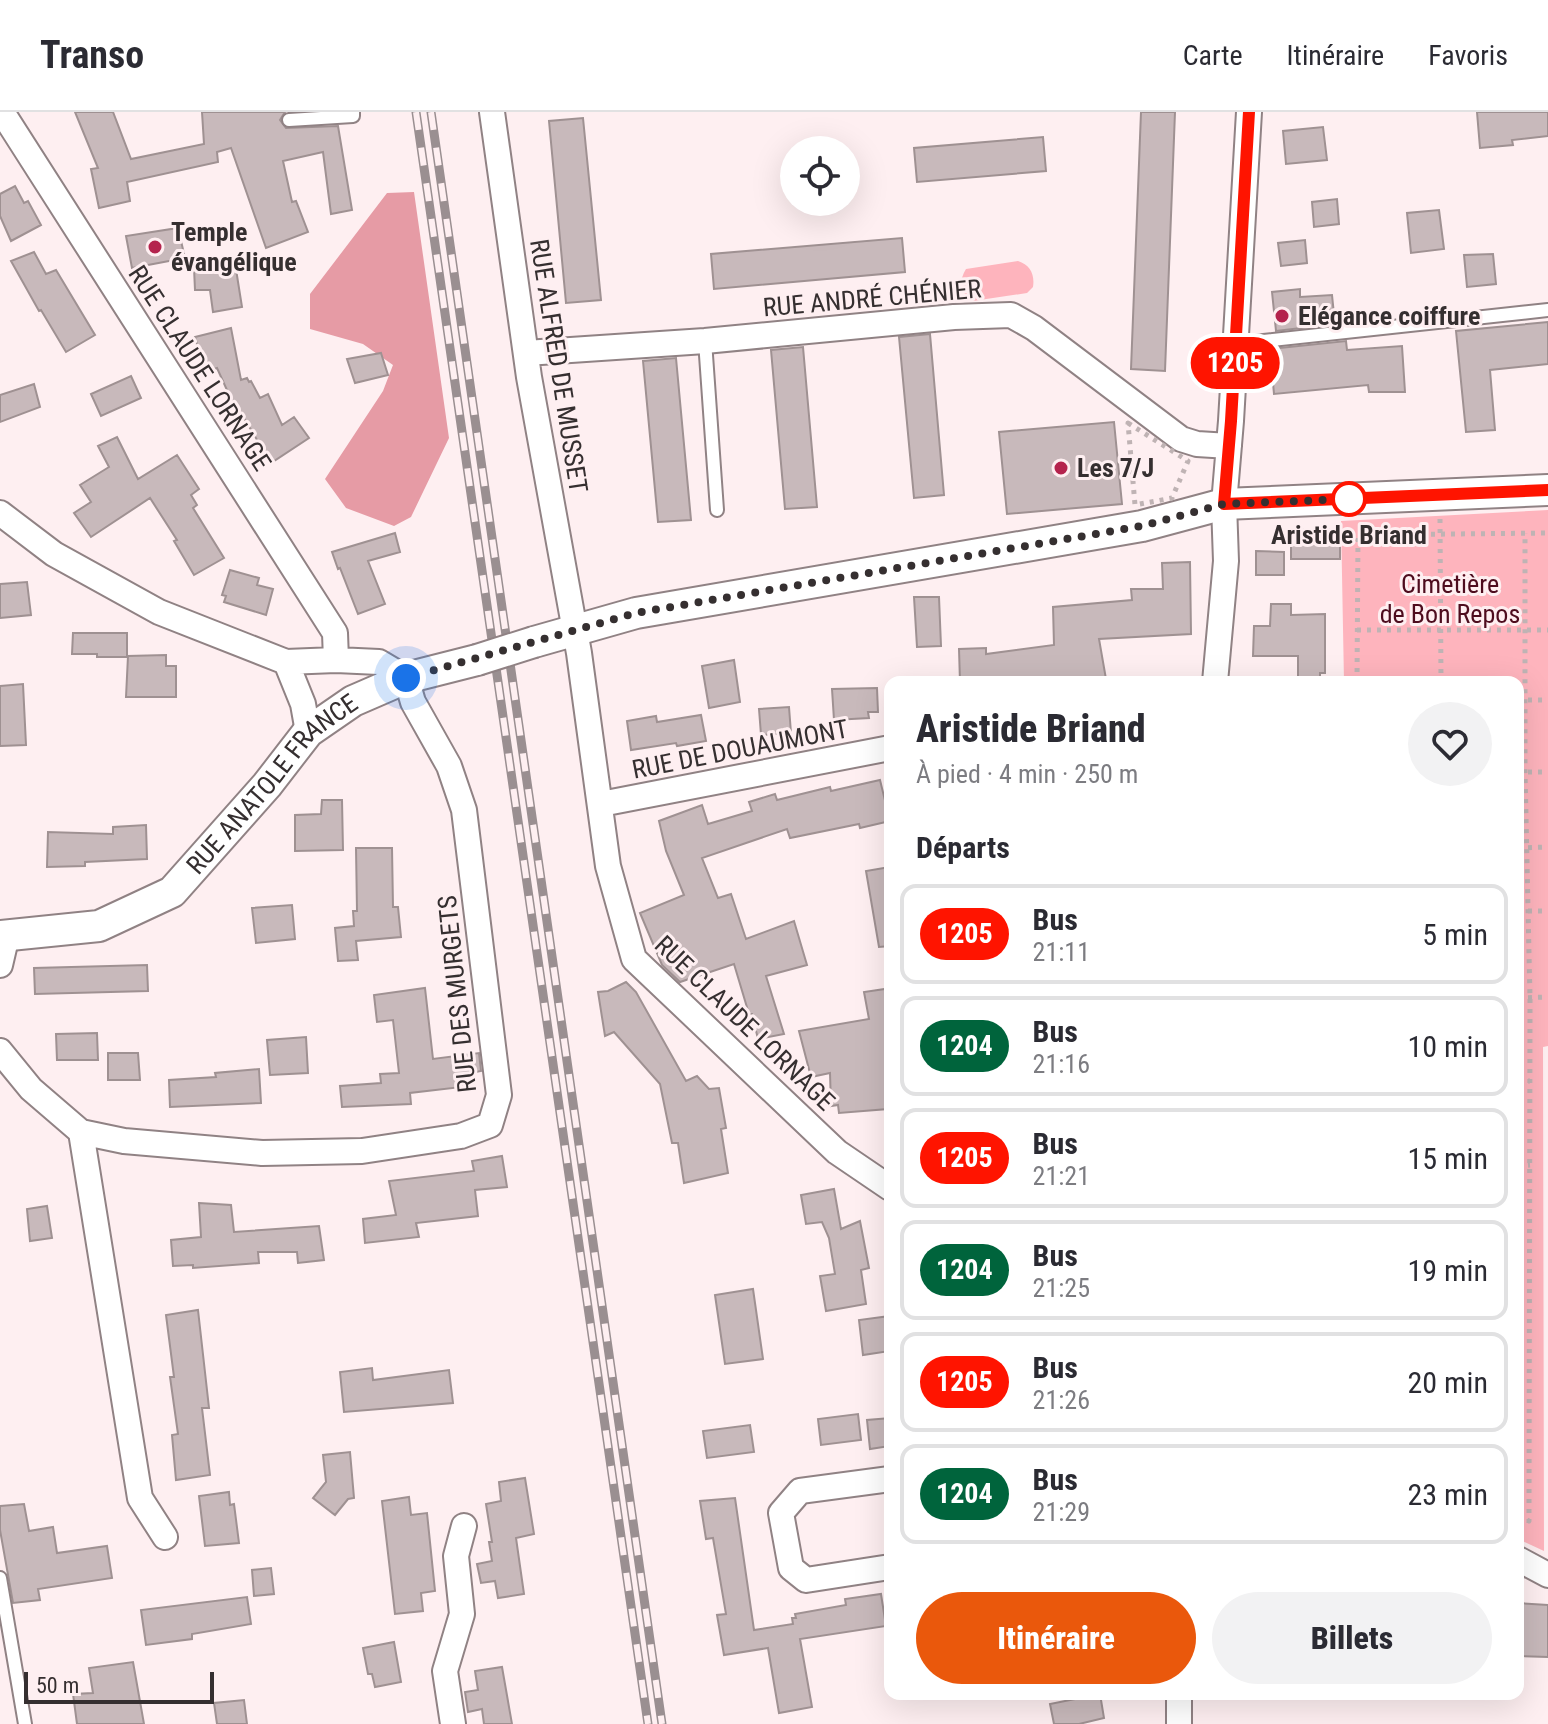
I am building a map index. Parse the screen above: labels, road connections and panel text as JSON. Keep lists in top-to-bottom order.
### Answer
{
  "streets": {
    "street": [
      "RUE ANDRÉ CHÉNIER",
      "RUE ALFRED DE MUSSET",
      "RUE CLAUDE LORNAGE",
      "RUE DE DOUAUMONT",
      "RUE ANATOLE FRANCE",
      "RUE DES MURGETS"
    ]
  },
  "crossings": [
    ["RUE ANDRÉ CHÉNIER", "RUE ALFRED DE MUSSET"],
    ["RUE ALFRED DE MUSSET", "RUE CLAUDE LORNAGE"],
    ["RUE ALFRED DE MUSSET", "RUE ANATOLE FRANCE"],
    ["RUE CLAUDE LORNAGE", "RUE DE DOUAUMONT"],
    ["RUE CLAUDE LORNAGE", "RUE ANATOLE FRANCE"],
    ["RUE ANATOLE FRANCE", "RUE DES MURGETS"]
  ],
  "parks": ["Cimetière de Bon Repos"],
  "places": [
    "Temple évangélique",
    "Elégance coiffure",
    "Les 7/J",
    "Aristide Briand"
  ],
  "lines": ["bus line 1205"],
  "scale_bar": "50 m",
  "page": {
    "header": "Transo",
    "nav": ["Carte", "Itinéraire", "Favoris"],
    "on_map": "1205",
    "heading": [
      ["Aristide Briand", "À pied · 4 min · 250 m"],
      "Départs"
    ],
    "list": [
      {
        "mark": "1205",
        "name": "Bus",
        "note": "21:11",
        "value": "5 min"
      },
      {
        "mark": "1204",
        "name": "Bus",
        "note": "21:16",
        "value": "10 min"
      },
      {
        "mark": "1205",
        "name": "Bus",
        "note": "21:21",
        "value": "15 min"
      },
      {
        "mark": "1204",
        "name": "Bus",
        "note": "21:25",
        "value": "19 min"
      },
      {
        "mark": "1205",
        "name": "Bus",
        "note": "21:26",
        "value": "20 min"
      },
      {
        "mark": "1204",
        "name": "Bus",
        "note": "21:29",
        "value": "23 min"
      }
    ],
    "buttons": ["Itinéraire", "Billets"],
    "scale": "50 m"
  }
}
